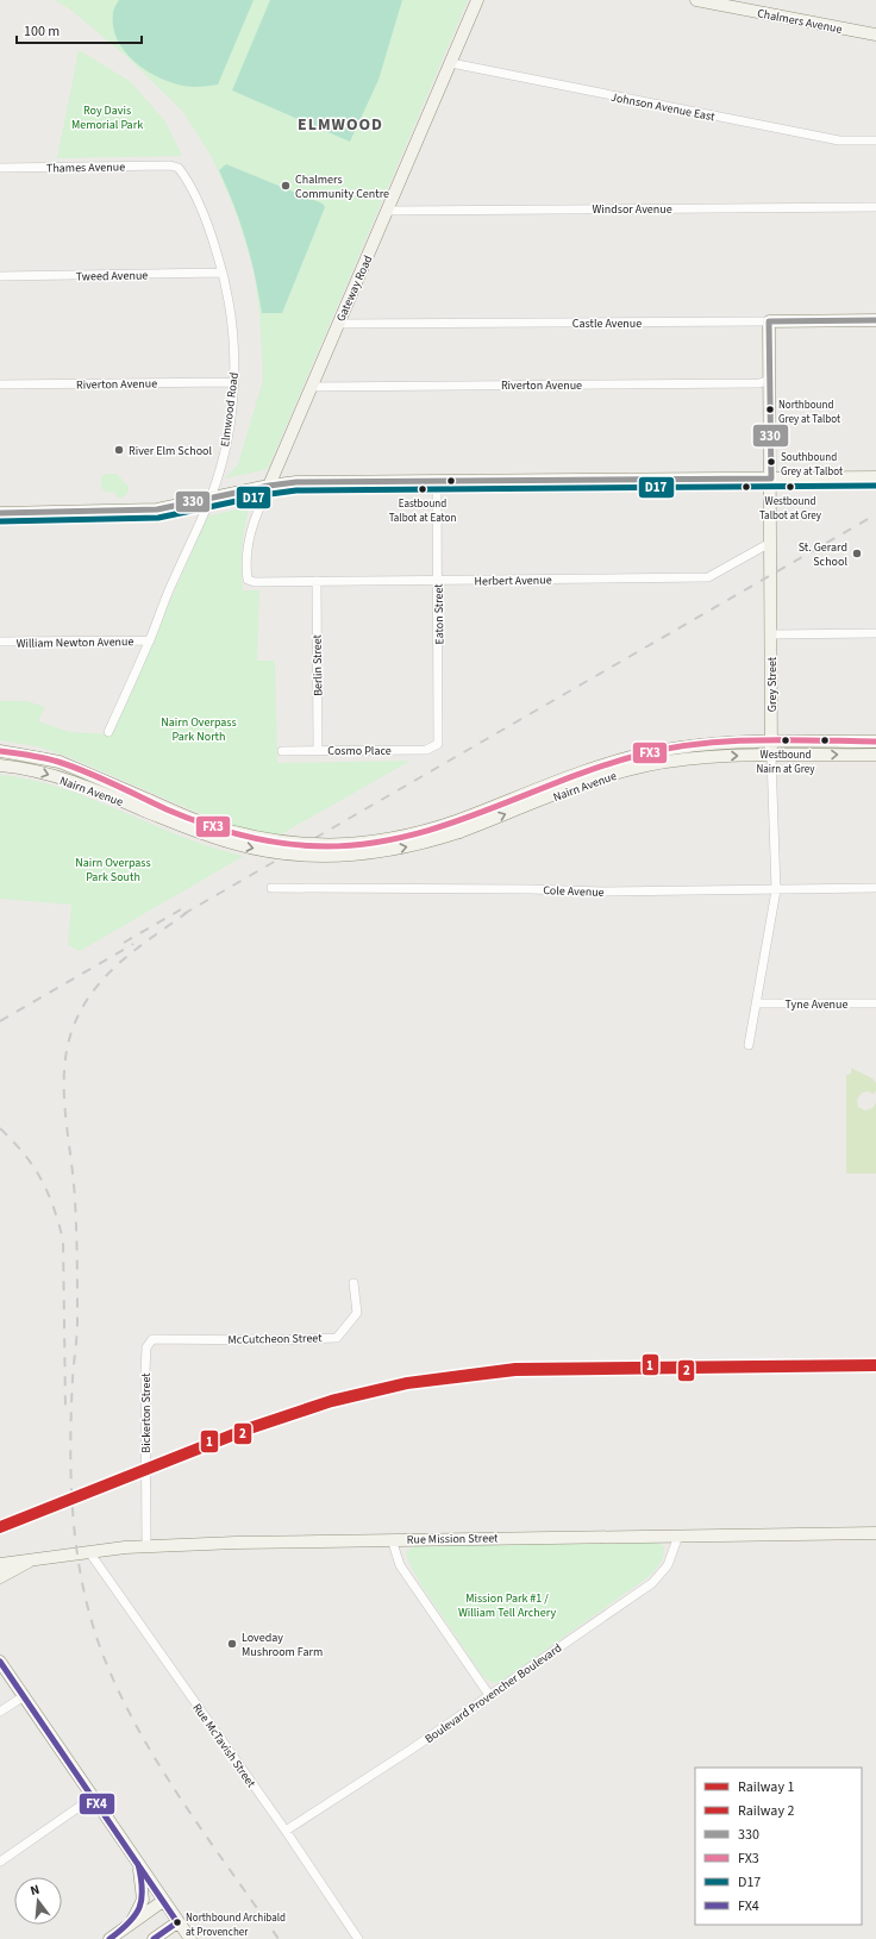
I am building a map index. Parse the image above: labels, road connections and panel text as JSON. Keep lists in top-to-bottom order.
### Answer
{
  "streets": {
    "street": [
      "Chalmers Avenue",
      "Johnson Avenue East",
      "Thames Avenue",
      "Windsor Avenue",
      "Tweed Avenue",
      "Gateway Road",
      "Castle Avenue",
      "Riverton Avenue",
      "Elmwood Road",
      "Herbert Avenue",
      "Eaton Street",
      "William Newton Avenue",
      "Berlin Street",
      "Grey Street",
      "Cosmo Place",
      "Nairn Avenue",
      "Cole Avenue",
      "Tyne Avenue",
      "McCutcheon Street",
      "Bickerton Street",
      "Rue Mission Street",
      "Boulevard Provencher Boulevard",
      "Rue McTavish Street"
    ]
  },
  "crossings": [
    ["Johnson Avenue East", "Gateway Road"],
    ["Thames Avenue", "Elmwood Road"],
    ["Windsor Avenue", "Gateway Road"],
    ["Tweed Avenue", "Elmwood Road"],
    ["Gateway Road", "Castle Avenue"],
    ["Gateway Road", "Riverton Avenue"],
    ["Gateway Road", "Herbert Avenue"],
    ["Castle Avenue", "Grey Street"],
    ["Riverton Avenue", "Elmwood Road"],
    ["Riverton Avenue", "Grey Street"],
    ["Elmwood Road", "William Newton Avenue"],
    ["Herbert Avenue", "Eaton Street"],
    ["Herbert Avenue", "Berlin Street"],
    ["Herbert Avenue", "Grey Street"],
    ["Eaton Street", "Cosmo Place"],
    ["Berlin Street", "Cosmo Place"],
    ["Grey Street", "Nairn Avenue"],
    ["Grey Street", "Cole Avenue"],
    ["Grey Street", "Tyne Avenue"],
    ["McCutcheon Street", "Bickerton Street"],
    ["Bickerton Street", "Rue Mission Street"],
    ["Rue Mission Street", "Boulevard Provencher Boulevard"],
    ["Rue Mission Street", "Rue McTavish Street"],
    ["Boulevard Provencher Boulevard", "Rue McTavish Street"]
  ],
  "districts": ["ELMWOOD"],
  "parks": [
    "Roy Davis Memorial Park",
    "Nairn Overpass Park North",
    "Nairn Overpass Park South",
    "Mission Park #1 / William Tell Archery"
  ],
  "places": [
    "Chalmers Community Centre",
    "Northbound Grey at Talbot",
    "River Elm School",
    "Southbound Grey at Talbot",
    "Westbound Talbot at Grey",
    "Eastbound Talbot at Eaton",
    "St. Gerard School",
    "Westbound Nairn at Grey",
    "Loveday Mushroom Farm",
    "Northbound Archibald at Provencher"
  ],
  "lines": [
    "transit line 330",
    "transit line D17",
    "transit line FX3",
    "rail line 1",
    "rail line 2",
    "transit line FX4"
  ],
  "legend": [
    "Railway 1",
    "Railway 2",
    "330",
    "FX3",
    "D17",
    "FX4"
  ],
  "scale_bar": "100 m",
  "north": "top"
}
